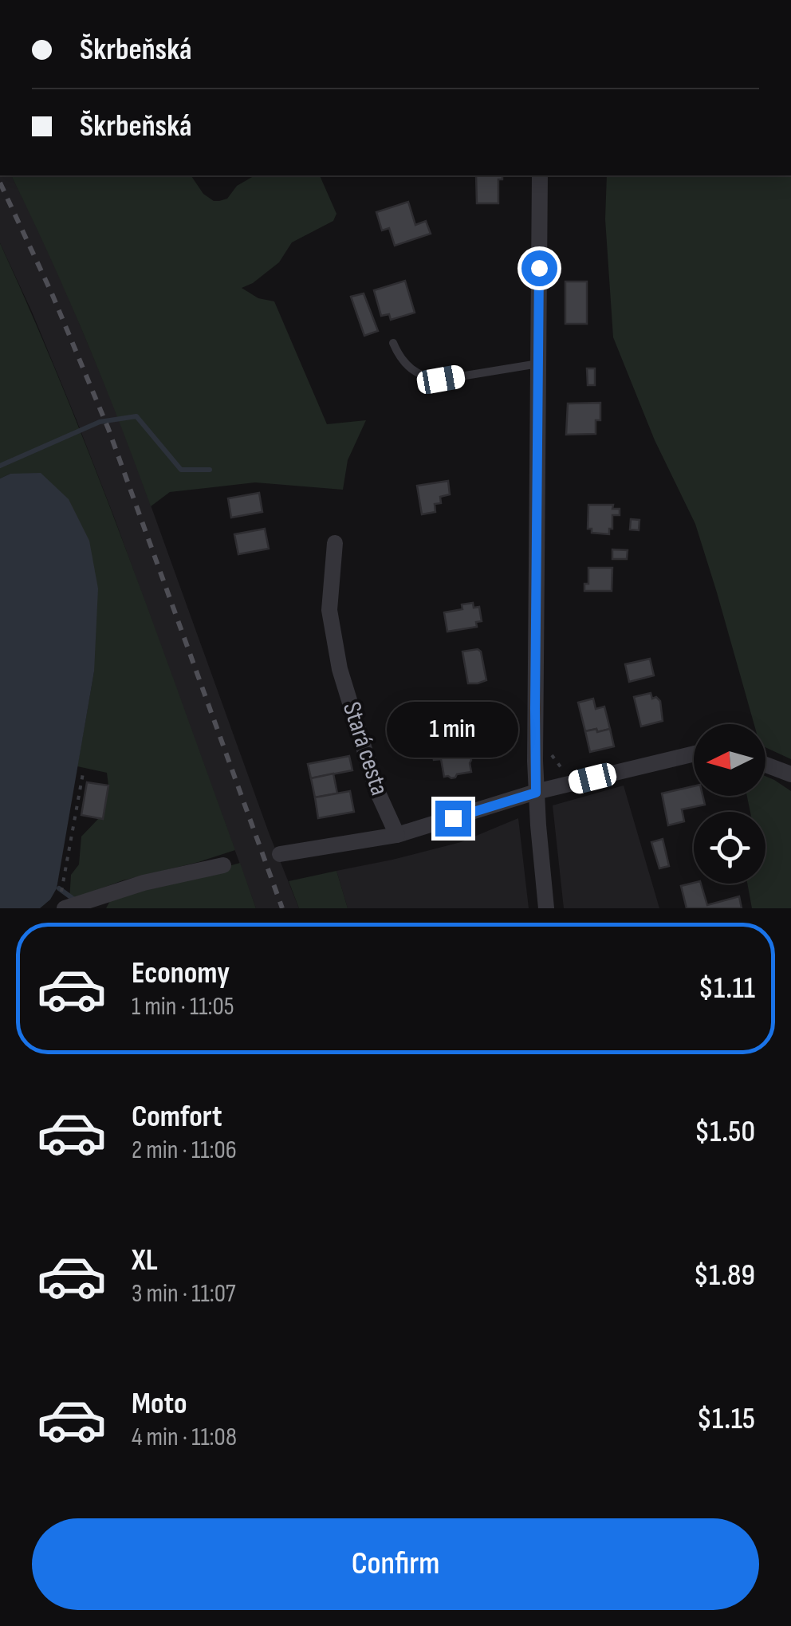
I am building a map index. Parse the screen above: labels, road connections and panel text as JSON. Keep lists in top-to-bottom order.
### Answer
{
  "streets": {
    "street": ["Stará cesta"]
  },
  "north": "left",
  "page": {
    "banner": ["Škrbeňská", "Škrbeňská"],
    "bubble": "1 min",
    "list": [
      {
        "name": "Economy",
        "note": "1 min · 11:05",
        "value": "$1.11"
      },
      {
        "name": "Comfort",
        "note": "2 min · 11:06",
        "value": "$1.50"
      },
      {
        "name": "XL",
        "note": "3 min · 11:07",
        "value": "$1.89"
      },
      {
        "name": "Moto",
        "note": "4 min · 11:08",
        "value": "$1.15"
      }
    ],
    "buttons": "Confirm"
  }
}
